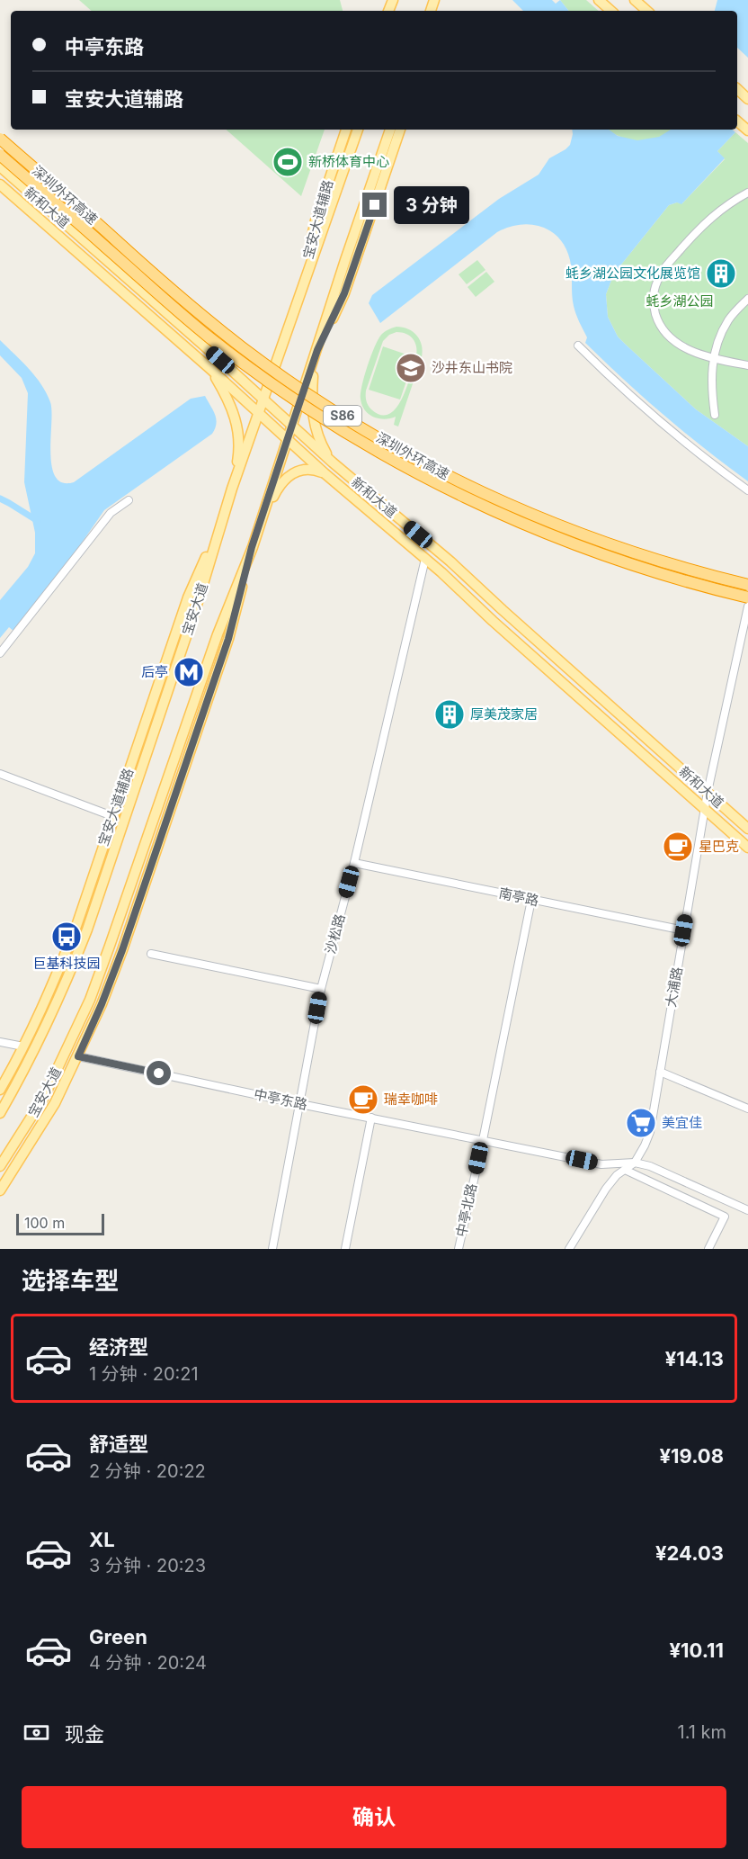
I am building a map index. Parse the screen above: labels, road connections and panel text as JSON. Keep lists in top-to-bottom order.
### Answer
{
  "streets": {
    "highway": ["深圳外环高速", "S86"],
    "main road": ["新和大道", "宝安大道辅路", "宝安大道"],
    "street": [
      "南亭路",
      "沙松路",
      "大浦路",
      "中亭东路",
      "中亭北路"
    ]
  },
  "crossings": [
    ["新和大道", "宝安大道"],
    ["新和大道", "沙松路"],
    ["新和大道", "大浦路"],
    ["宝安大道辅路", "宝安大道"],
    ["南亭路", "沙松路"],
    ["南亭路", "大浦路"],
    ["南亭路", "中亭北路"],
    ["沙松路", "中亭东路"],
    ["大浦路", "中亭东路"],
    ["中亭东路", "中亭北路"]
  ],
  "parks": ["蚝乡湖公园"],
  "places": {
    "sports": ["新桥体育中心"],
    "building": ["蚝乡湖公园文化展览馆", "厚美茂家居"],
    "school or university": ["沙井东山书院"],
    "metro station": ["后亭"],
    "cafe": ["星巴克", "瑞幸咖啡"],
    "bus stop": ["巨基科技园"],
    "supermarket": ["美宜佳"]
  },
  "scale_bar": "100 m",
  "page": {
    "banner": ["中亭东路", "宝安大道辅路"],
    "bubble": "3 分钟",
    "scale": "100 m",
    "heading": "选择车型",
    "list": [
      {
        "name": "经济型",
        "note": "1 分钟 · 20:21",
        "value": "¥14.13"
      },
      {
        "name": "舒适型",
        "note": "2 分钟 · 20:22",
        "value": "¥19.08"
      },
      {
        "name": "XL",
        "note": "3 分钟 · 20:23",
        "value": "¥24.03"
      },
      {
        "name": "Green",
        "note": "4 分钟 · 20:24",
        "value": "¥10.11"
      }
    ],
    "pay": ["现金", "1.1 km"],
    "buttons": "确认"
  }
}
